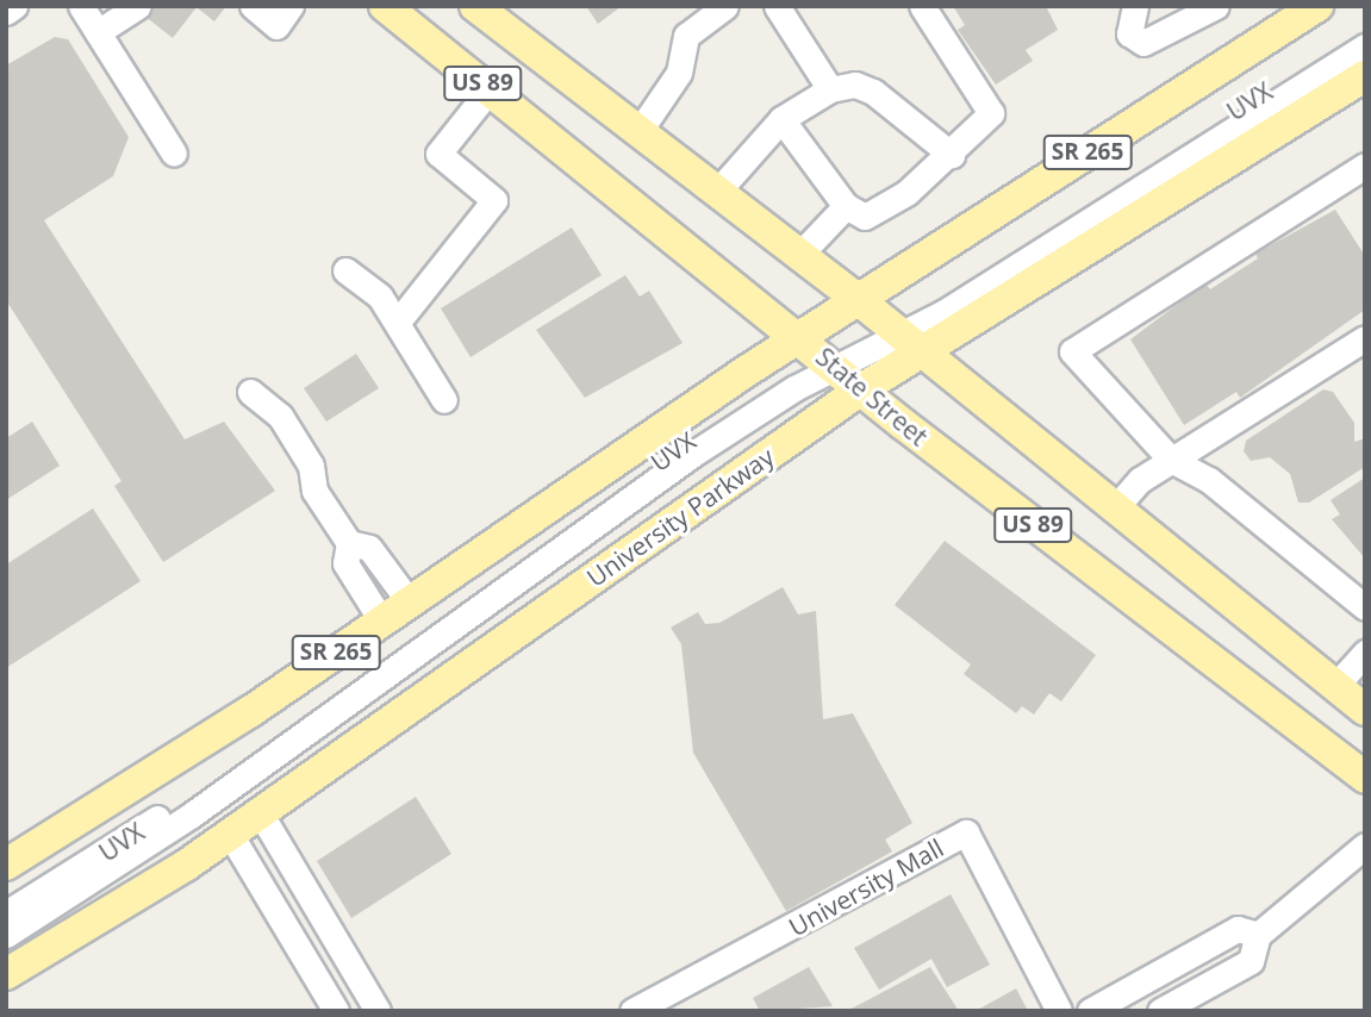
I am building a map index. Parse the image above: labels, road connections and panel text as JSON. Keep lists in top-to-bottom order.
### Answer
{
  "streets": {
    "main road": [
      "US 89",
      "SR 265",
      "State Street",
      "University Parkway"
    ],
    "street": ["UVX", "University Mall"]
  },
  "crossings": [
    ["US 89", "UVX"],
    ["US 89", "SR 265"],
    ["US 89", "University Parkway"],
    ["UVX", "SR 265"],
    ["UVX", "State Street"],
    ["UVX", "University Parkway"],
    ["SR 265", "State Street"],
    ["State Street", "University Parkway"]
  ]
}
